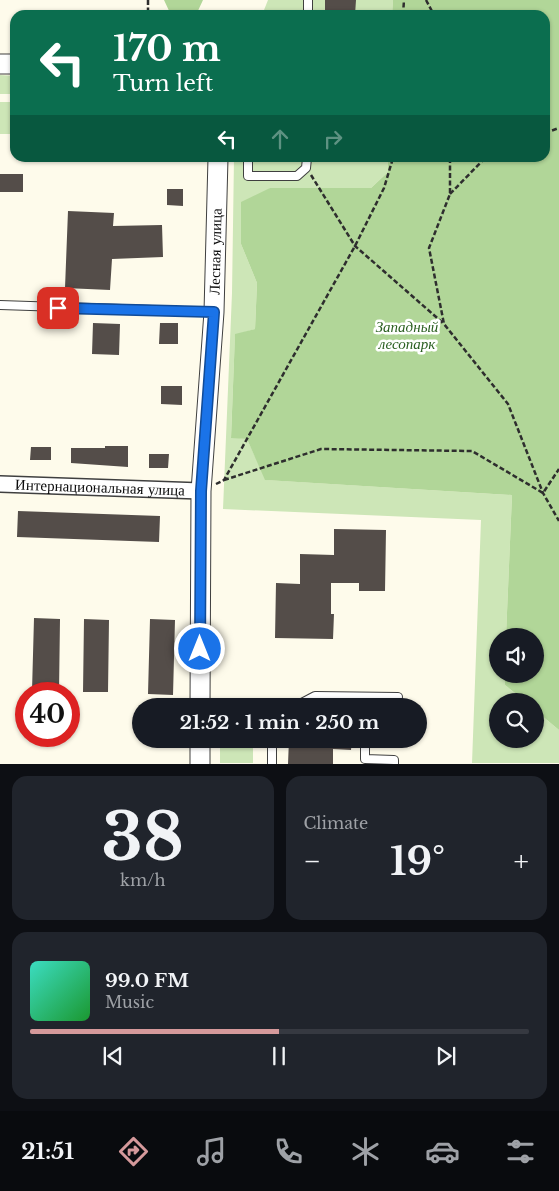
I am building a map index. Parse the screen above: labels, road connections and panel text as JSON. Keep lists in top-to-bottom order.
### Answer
{
  "streets": {
    "street": ["Лесная улица", "Интернациональная улица"]
  },
  "crossings": [
    ["Лесная улица", "Интернациональная улица"]
  ],
  "parks": ["Западный лесопарк"],
  "page": {
    "turn": ["170 m", "Turn left"],
    "limit": "40",
    "trip": "21:52 · 1 min · 250 m",
    "tile": [
      ["38", "km/h"],
      "Climate"
    ],
    "heat": ["−", "19°", "+"],
    "song": ["99.0 FM", "Music"],
    "tabs": "21:51"
  }
}
